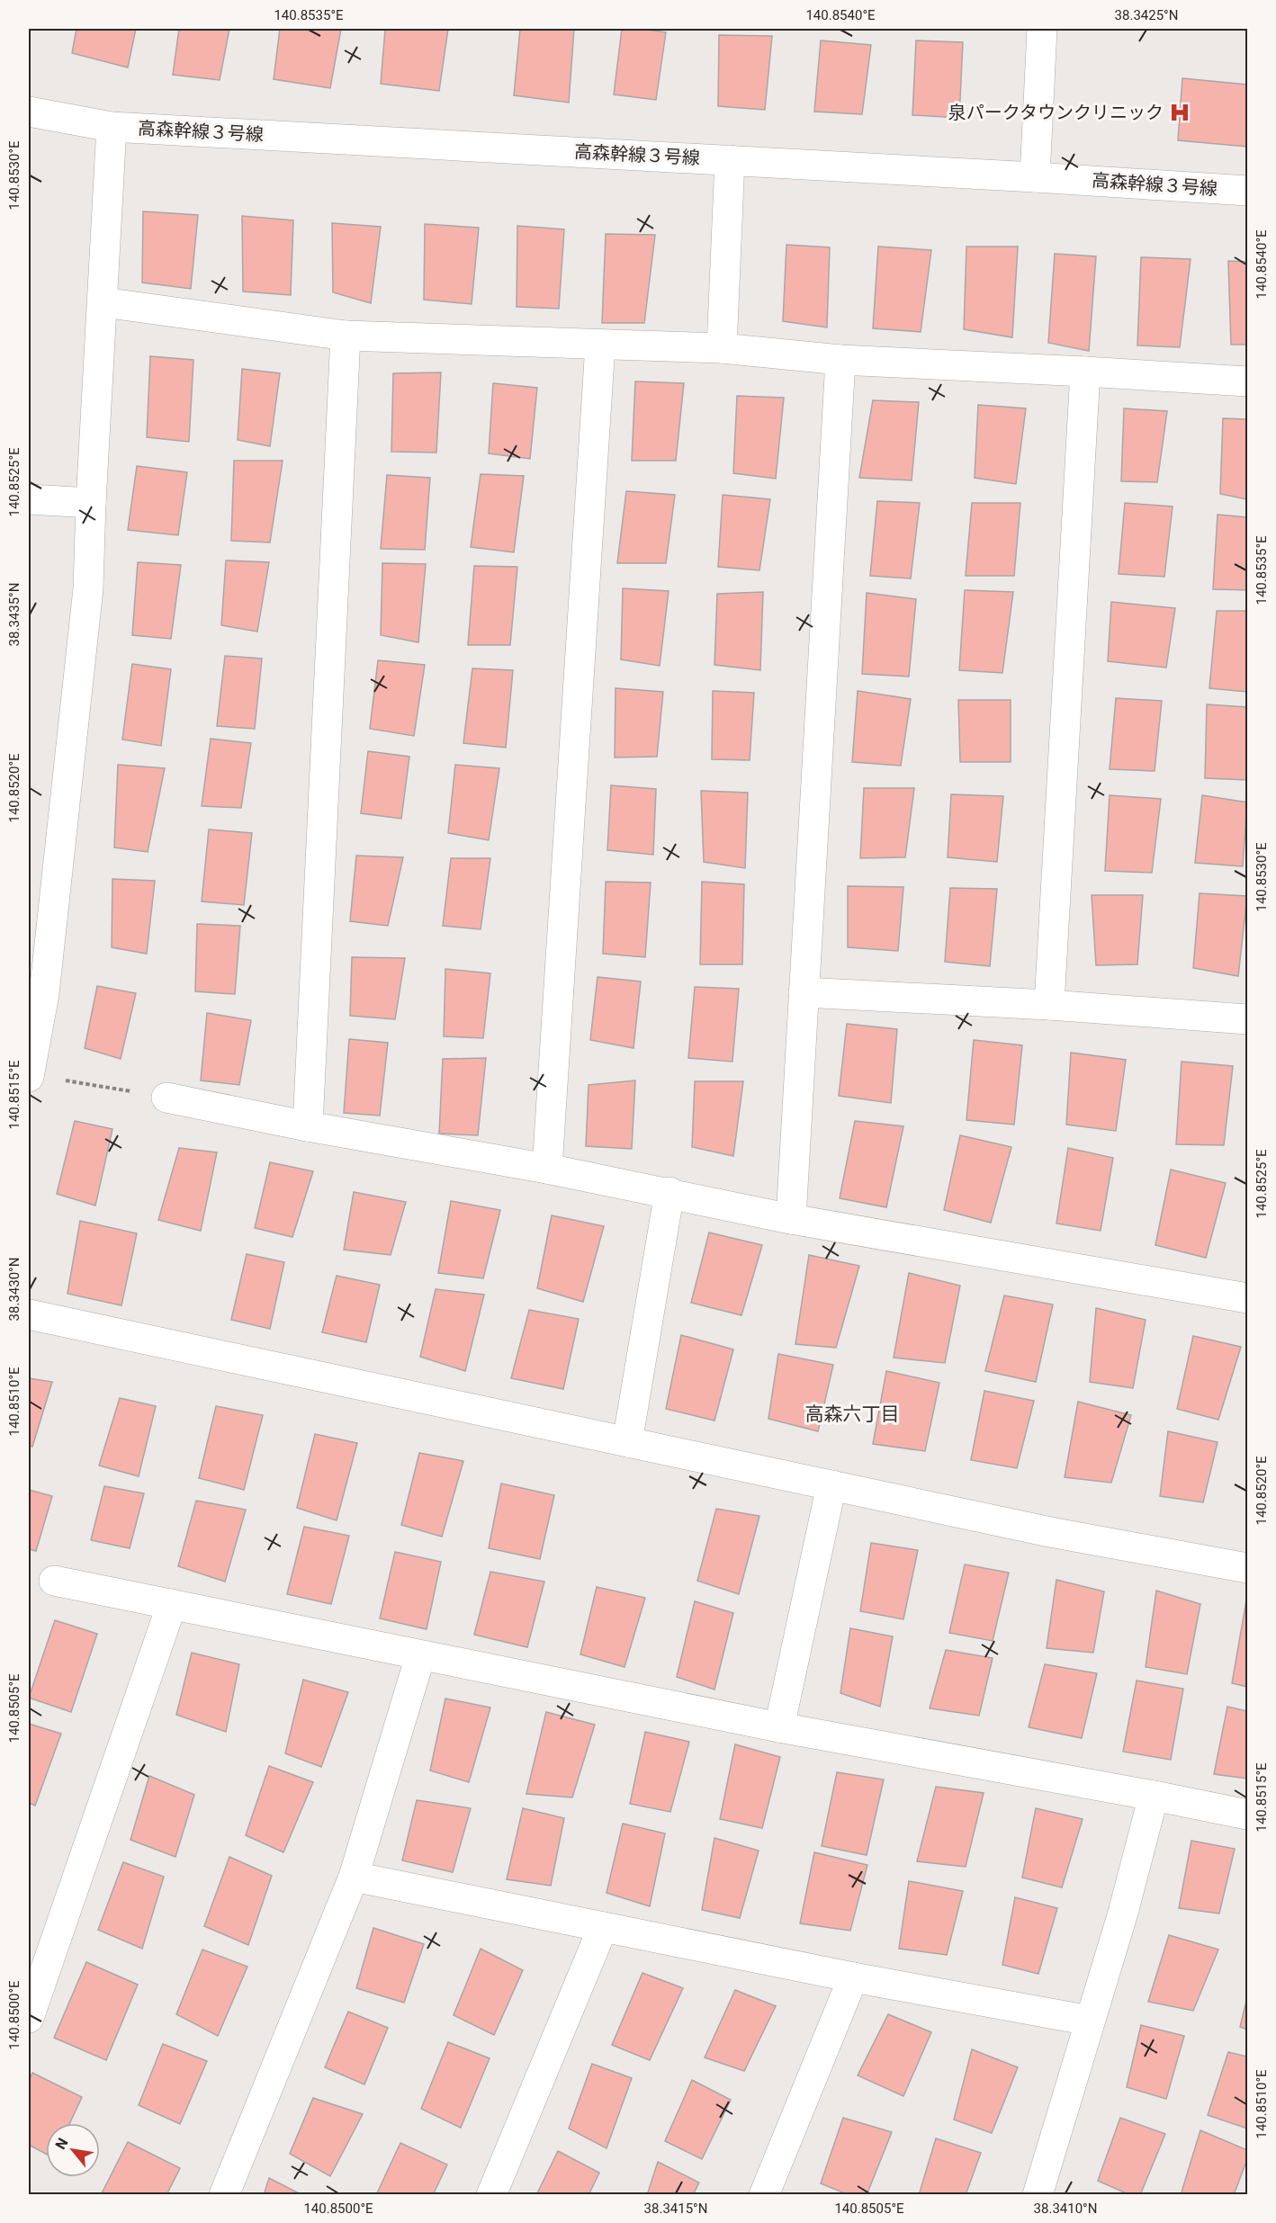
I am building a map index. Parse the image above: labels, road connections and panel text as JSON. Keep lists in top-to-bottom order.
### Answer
{
  "streets": {
    "street": ["高森幹線３号線"]
  },
  "districts": ["高森六丁目"],
  "places": {
    "hospital": ["泉パークタウンクリニック"]
  },
  "north": "top left",
  "coordinates": [
    "140.8535°E",
    "140.8540°E",
    "38.3425°N",
    "140.8530°E",
    "140.8525°E",
    "38.3435°N",
    "140.8520°E",
    "140.8515°E",
    "38.3430°N",
    "140.8510°E",
    "140.8505°E",
    "140.8500°E",
    "38.3415°N",
    "38.3410°N"
  ]
}
